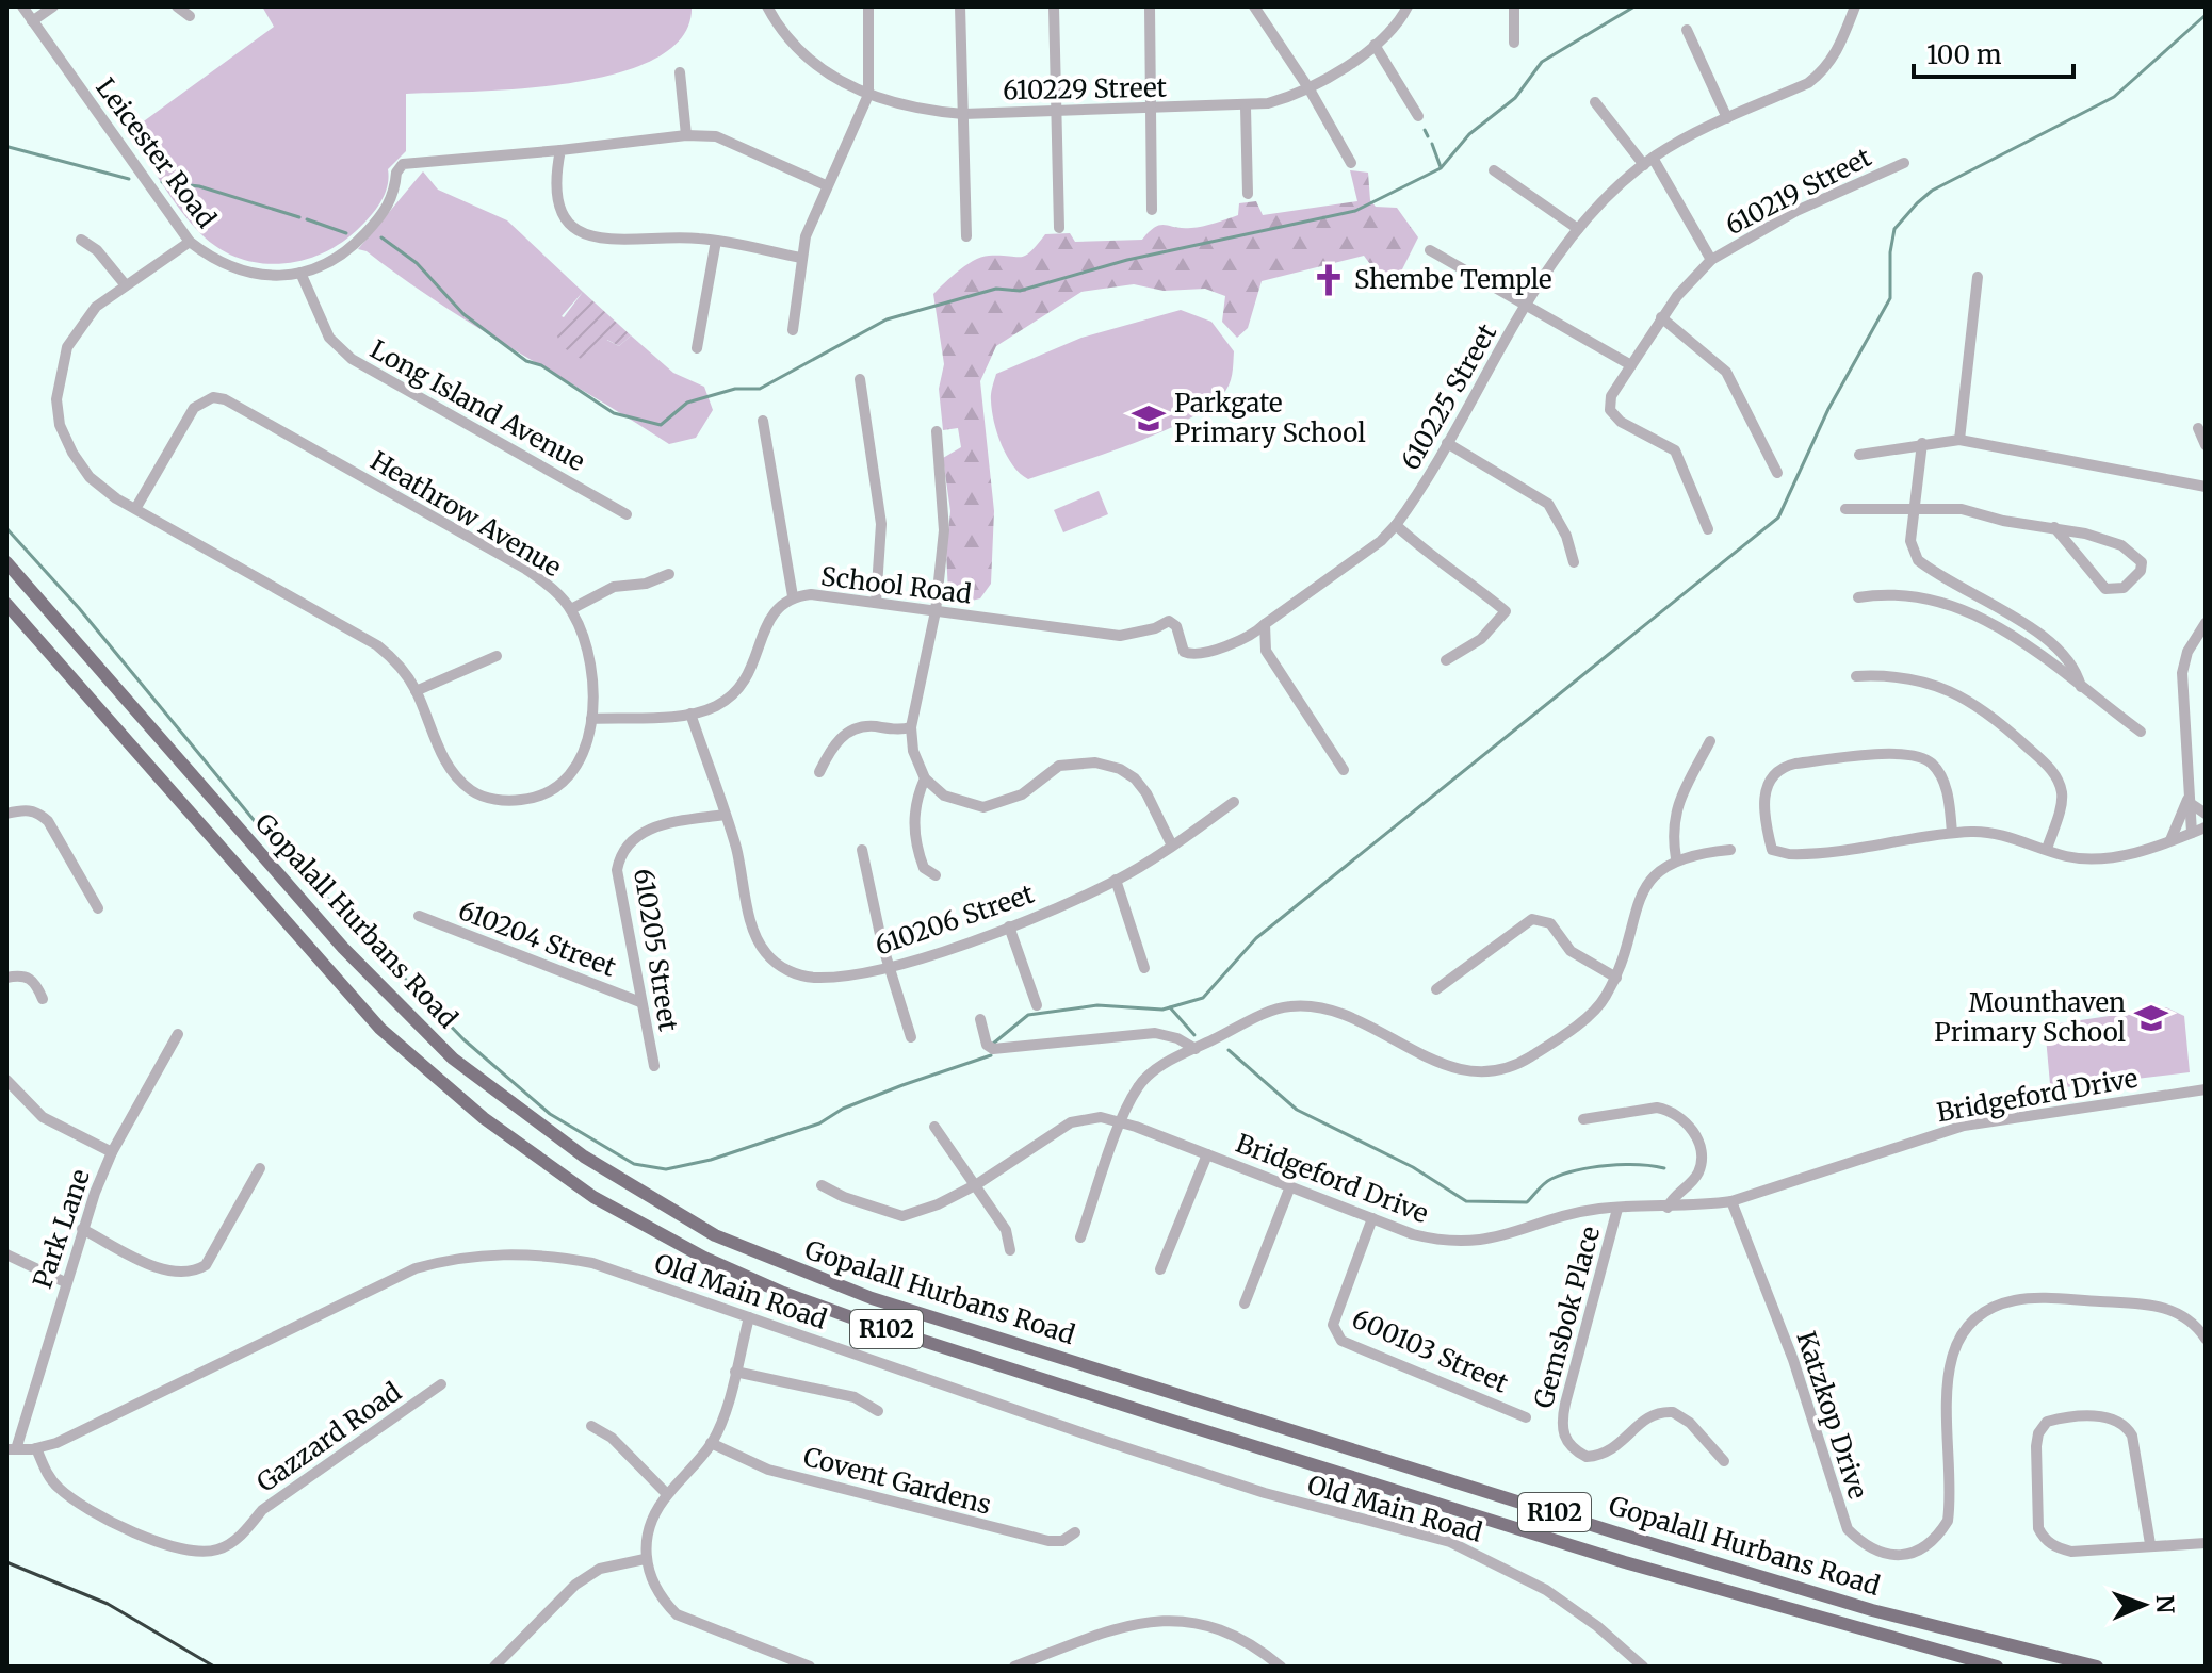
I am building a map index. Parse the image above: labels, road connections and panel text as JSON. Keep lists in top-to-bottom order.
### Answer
{
  "streets": {
    "main road": ["Gopalall Hurbans Road", "R102"],
    "street": [
      "610229 Street",
      "Leicester Road",
      "610219 Street",
      "610225 Street",
      "Long Island Avenue",
      "Heathrow Avenue",
      "School Road",
      "610206 Street",
      "610204 Street",
      "610205 Street",
      "Bridgeford Drive",
      "Park Lane",
      "Old Main Road",
      "Gemsbok Place",
      "600103 Street",
      "Katzkop Drive",
      "Gazzard Road",
      "Covent Gardens"
    ]
  },
  "crossings": [
    ["Leicester Road", "Long Island Avenue"],
    ["Leicester Road", "Heathrow Avenue"],
    ["610225 Street", "School Road"],
    ["Heathrow Avenue", "School Road"],
    ["School Road", "610206 Street"],
    ["610206 Street", "610205 Street"],
    ["610204 Street", "610205 Street"],
    ["Bridgeford Drive", "Gemsbok Place"],
    ["Bridgeford Drive", "600103 Street"],
    ["Bridgeford Drive", "Katzkop Drive"],
    ["Park Lane", "Old Main Road"],
    ["Old Main Road", "Gazzard Road"]
  ],
  "places": {
    "church": ["Shembe Temple"],
    "school or university": ["Parkgate Primary School", "Mounthaven Primary School"]
  },
  "scale_bar": "100 m",
  "north": "right"
}
